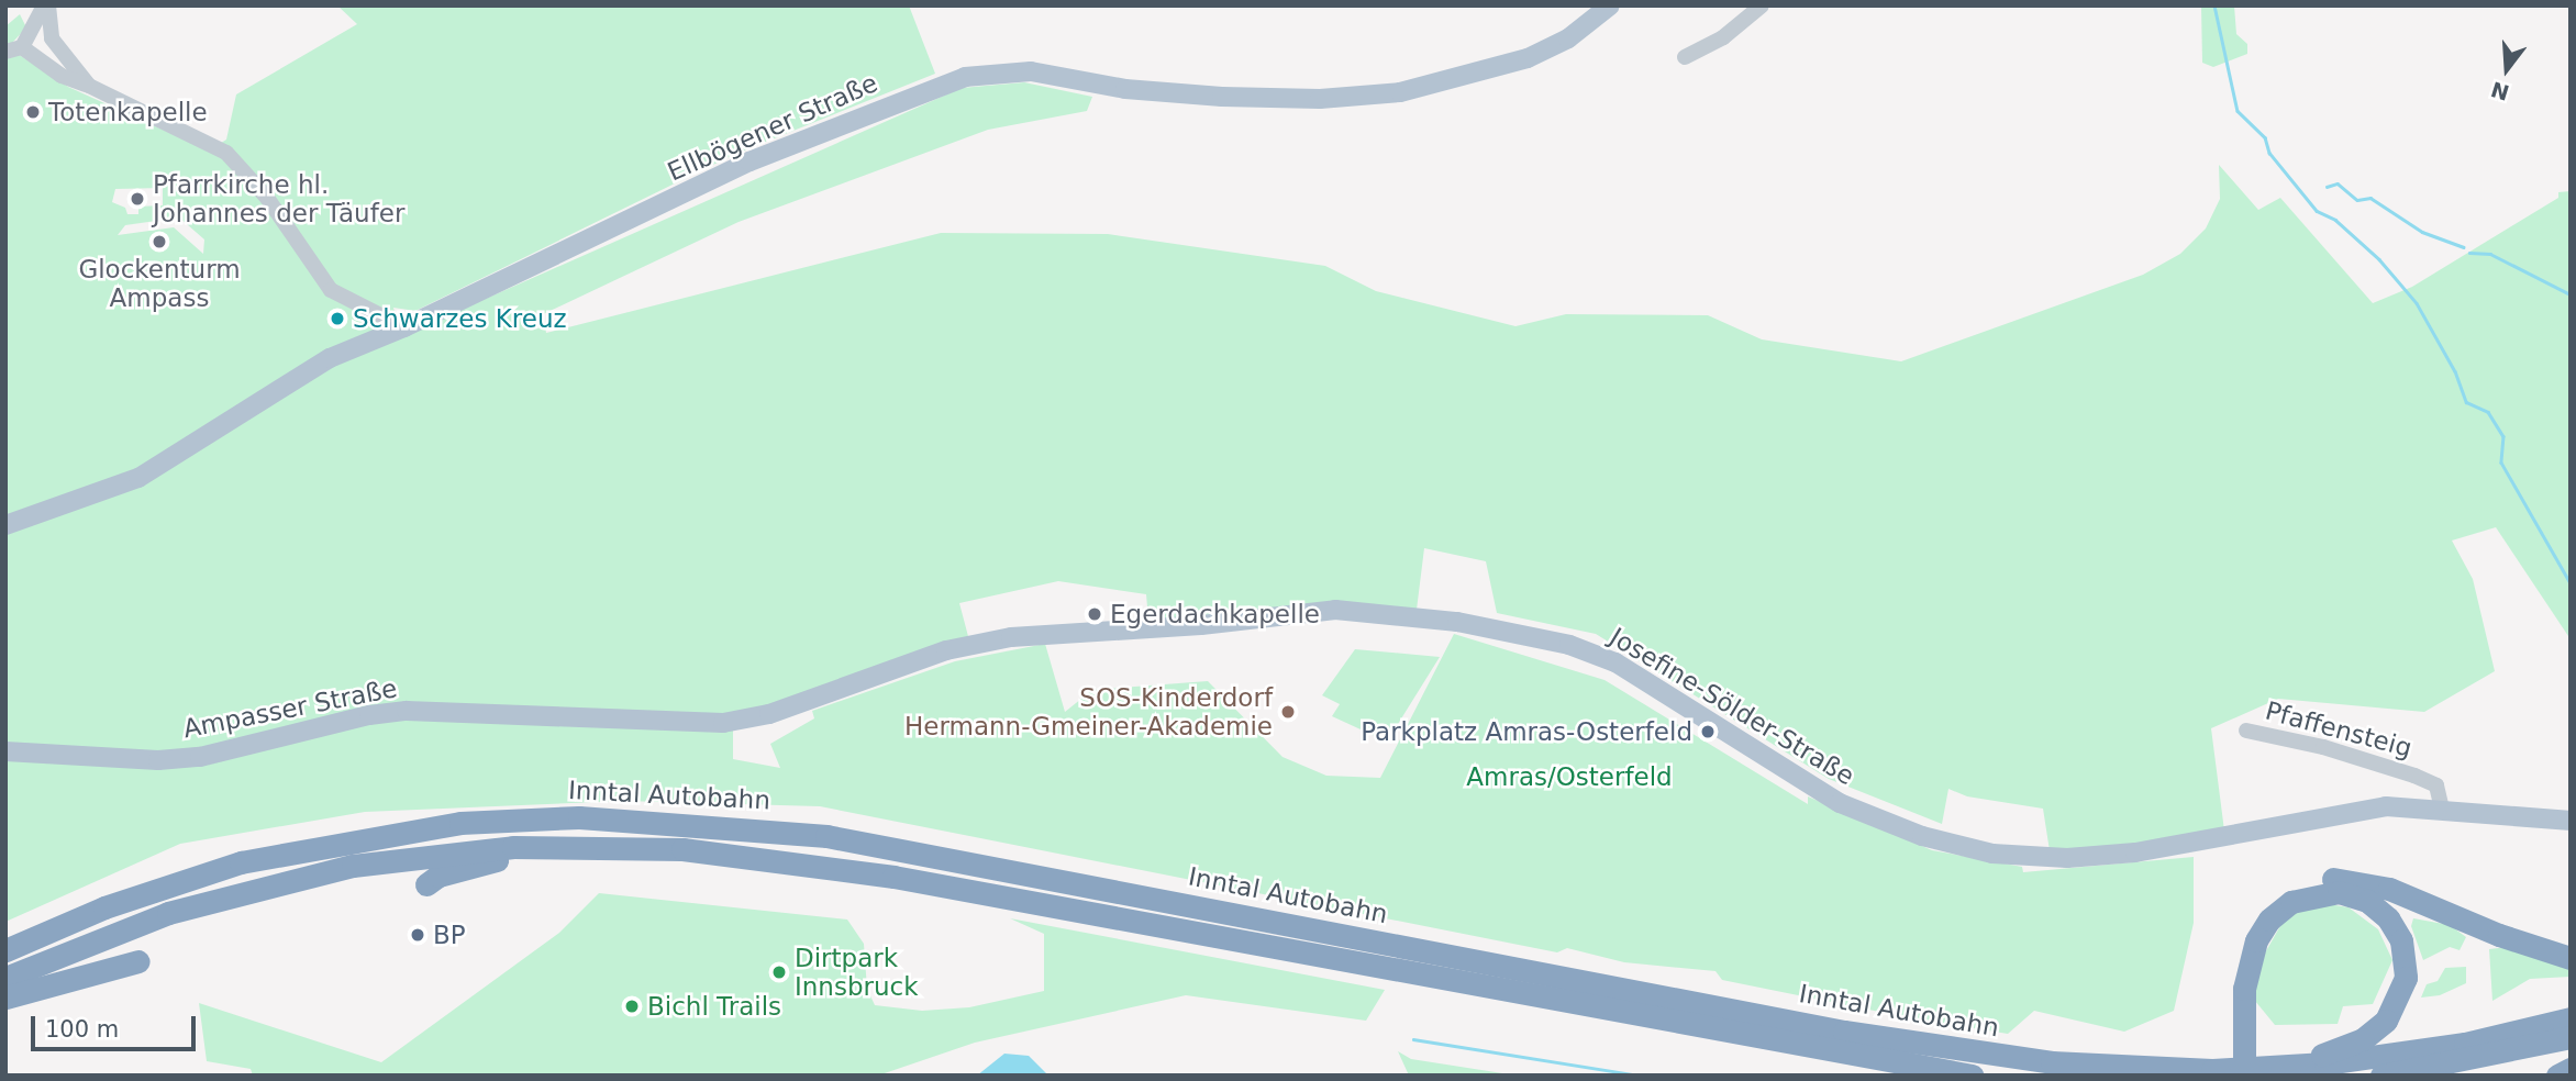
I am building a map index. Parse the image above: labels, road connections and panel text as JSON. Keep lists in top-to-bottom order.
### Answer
{
  "streets": {
    "highway": ["Inntal Autobahn"],
    "main road": ["Ellbögener Straße", "Josefine-Sölder-Straße", "Ampasser Straße"],
    "street": ["Pfaffensteig"]
  },
  "crossings": [
    ["Josefine-Sölder-Straße", "Ampasser Straße"],
    ["Josefine-Sölder-Straße", "Pfaffensteig"]
  ],
  "parks": ["Amras/Osterfeld"],
  "places": [
    "Totenkapelle",
    "Pfarrkirche hl. Johannes der Täufer",
    "Glockenturm Ampass",
    "Schwarzes Kreuz",
    "Egerdachkapelle",
    "SOS-Kinderdorf Hermann-Gmeiner-Akademie",
    "Parkplatz Amras-Osterfeld",
    "BP",
    "Dirtpark Innsbruck",
    "Bichl Trails"
  ],
  "scale_bar": "100 m",
  "north": "bottom"
}
